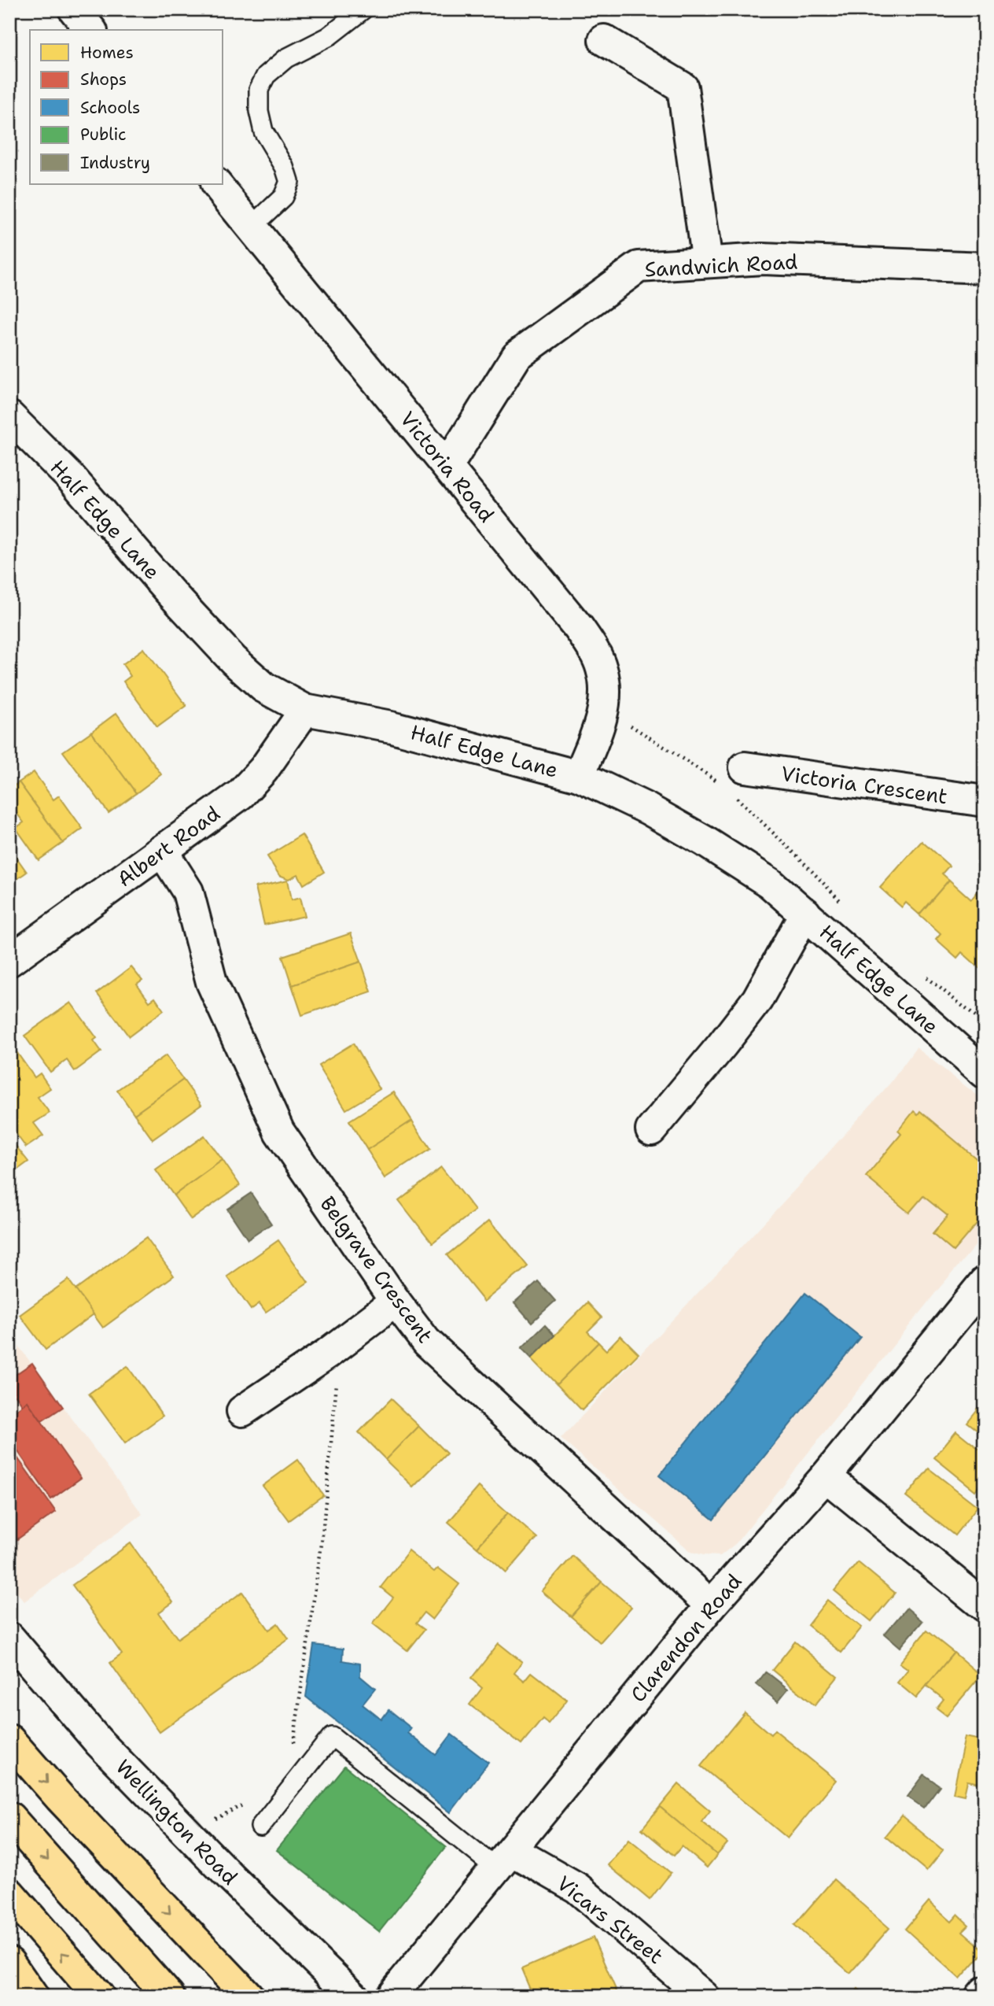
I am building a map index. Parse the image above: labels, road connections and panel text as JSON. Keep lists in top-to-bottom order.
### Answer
{
  "streets": {
    "street": [
      "Sandwich Road",
      "Victoria Road",
      "Half Edge Lane",
      "Victoria Crescent",
      "Albert Road",
      "Belgrave Crescent",
      "Clarendon Road",
      "Wellington Road",
      "Vicars Street"
    ]
  },
  "crossings": [
    ["Sandwich Road", "Victoria Road"],
    ["Victoria Road", "Half Edge Lane"],
    ["Half Edge Lane", "Albert Road"],
    ["Albert Road", "Belgrave Crescent"],
    ["Belgrave Crescent", "Clarendon Road"],
    ["Clarendon Road", "Vicars Street"]
  ],
  "legend": [
    "Homes",
    "Shops",
    "Schools",
    "Public",
    "Industry"
  ]
}
